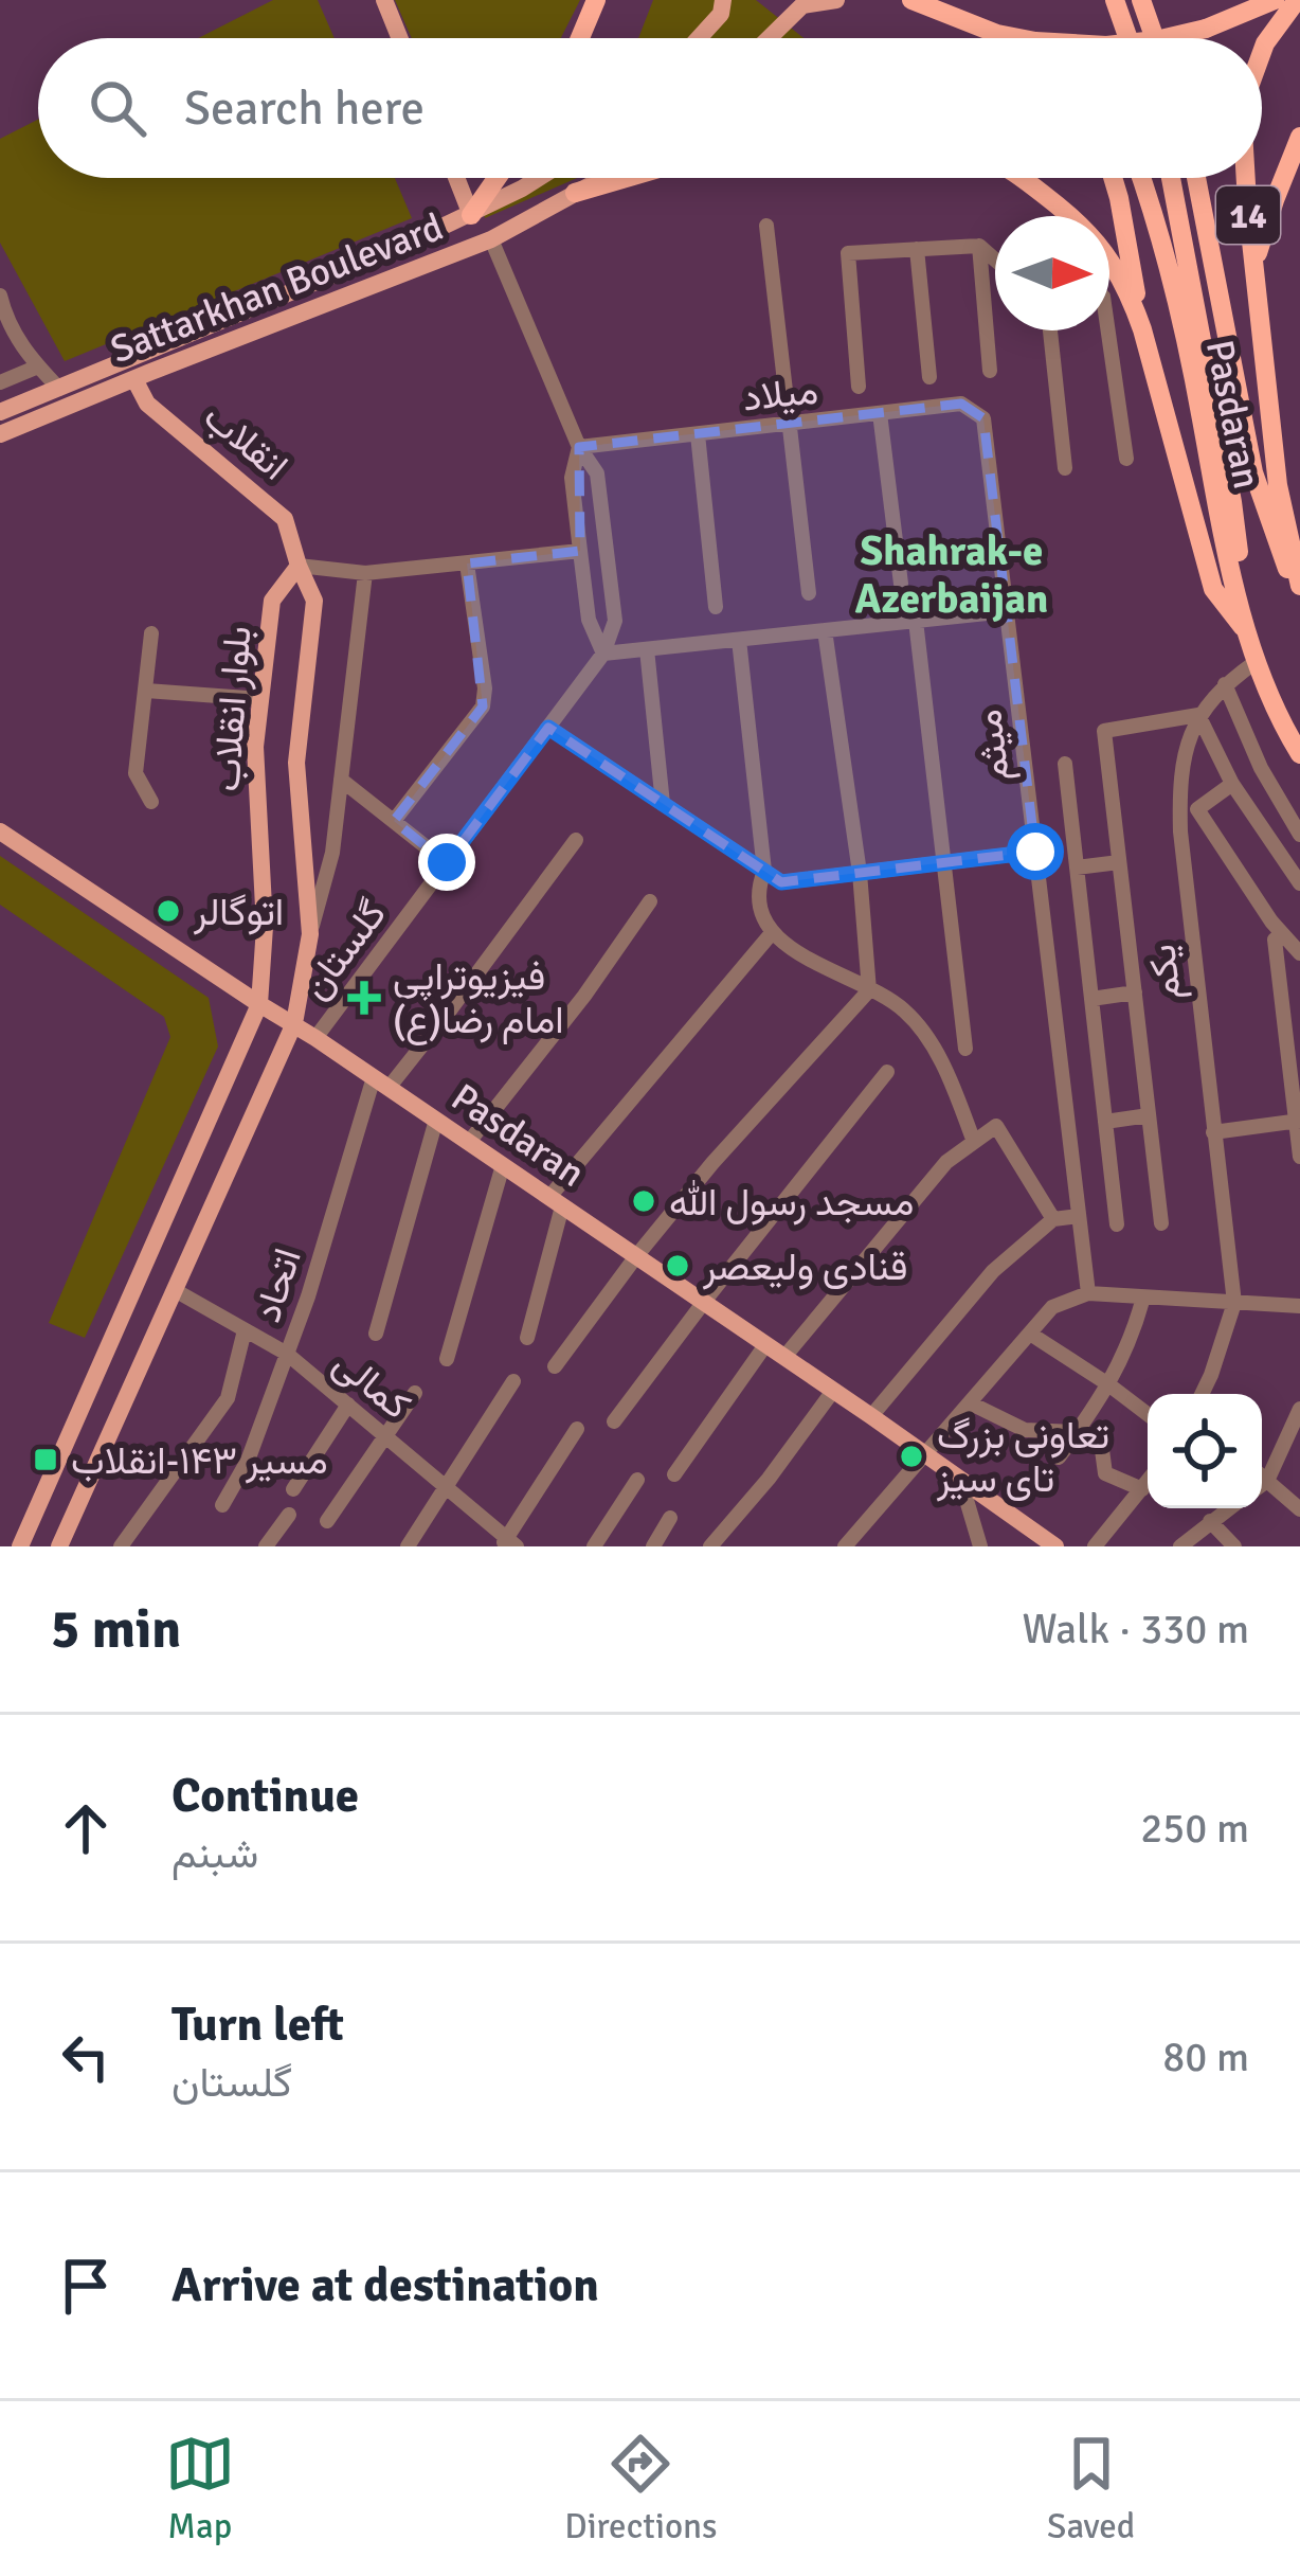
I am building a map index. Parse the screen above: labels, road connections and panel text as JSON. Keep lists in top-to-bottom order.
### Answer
{
  "streets": {
    "highway": ["14", "Pasdaran"],
    "main road": ["Sattarkhan Boulevard", "انقلاب", "بلوار انقلاب"],
    "street": [
      "میلاد",
      "میثم",
      "گلستان",
      "یکم",
      "اتحاد",
      "کمالی"
    ]
  },
  "crossings": [
    ["Sattarkhan Boulevard", "انقلاب"],
    ["Sattarkhan Boulevard", "گلستان"],
    ["میلاد", "میثم"],
    ["میلاد", "گلستان"],
    ["Pasdaran", "بلوار انقلاب"],
    ["Pasdaran", "گلستان"],
    ["Pasdaran", "یکم"],
    ["Pasdaran", "اتحاد"],
    ["انقلاب", "بلوار انقلاب"],
    ["بلوار انقلاب", "کمالی"],
    ["اتحاد", "کمالی"]
  ],
  "districts": ["Shahrak-e Azerbaijan"],
  "places": {
    "other": [
      "اتوگالر",
      "مسجد رسول الله",
      "قنادی ولیعصر",
      "تعاونی بزرگ تای سیز"
    ],
    "health": ["فیزیوتراپی امام رضا(ع)"],
    "transit": ["مسیر ۱۴۳-انقلاب"]
  },
  "north": "right",
  "page": {
    "search": "Search here",
    "heading": ["5 min", "Walk · 330 m"],
    "list": [
      ["Continue", "شبنم", "250 m"],
      ["Turn left", "گلستان", "80 m"],
      "Arrive at destination"
    ],
    "nav": ["Map", "Directions", "Saved"]
  }
}
